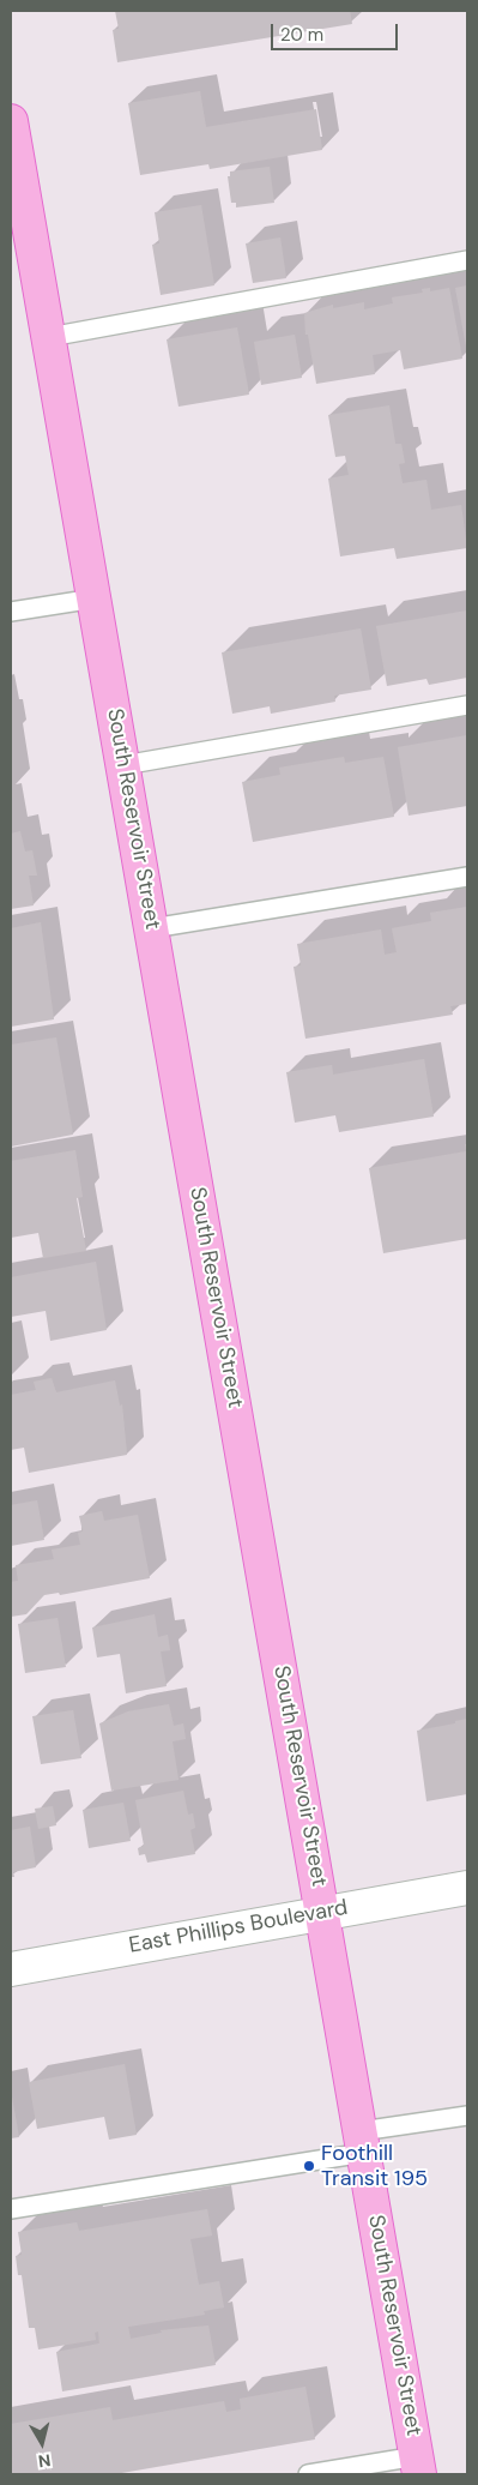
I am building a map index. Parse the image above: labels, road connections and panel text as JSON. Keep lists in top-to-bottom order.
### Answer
{
  "streets": {
    "main road": ["South Reservoir Street"],
    "street": ["East Phillips Boulevard"]
  },
  "crossings": [
    ["South Reservoir Street", "East Phillips Boulevard"]
  ],
  "places": ["Foothill Transit 195"],
  "scale_bar": "20 m",
  "north": "bottom"
}
